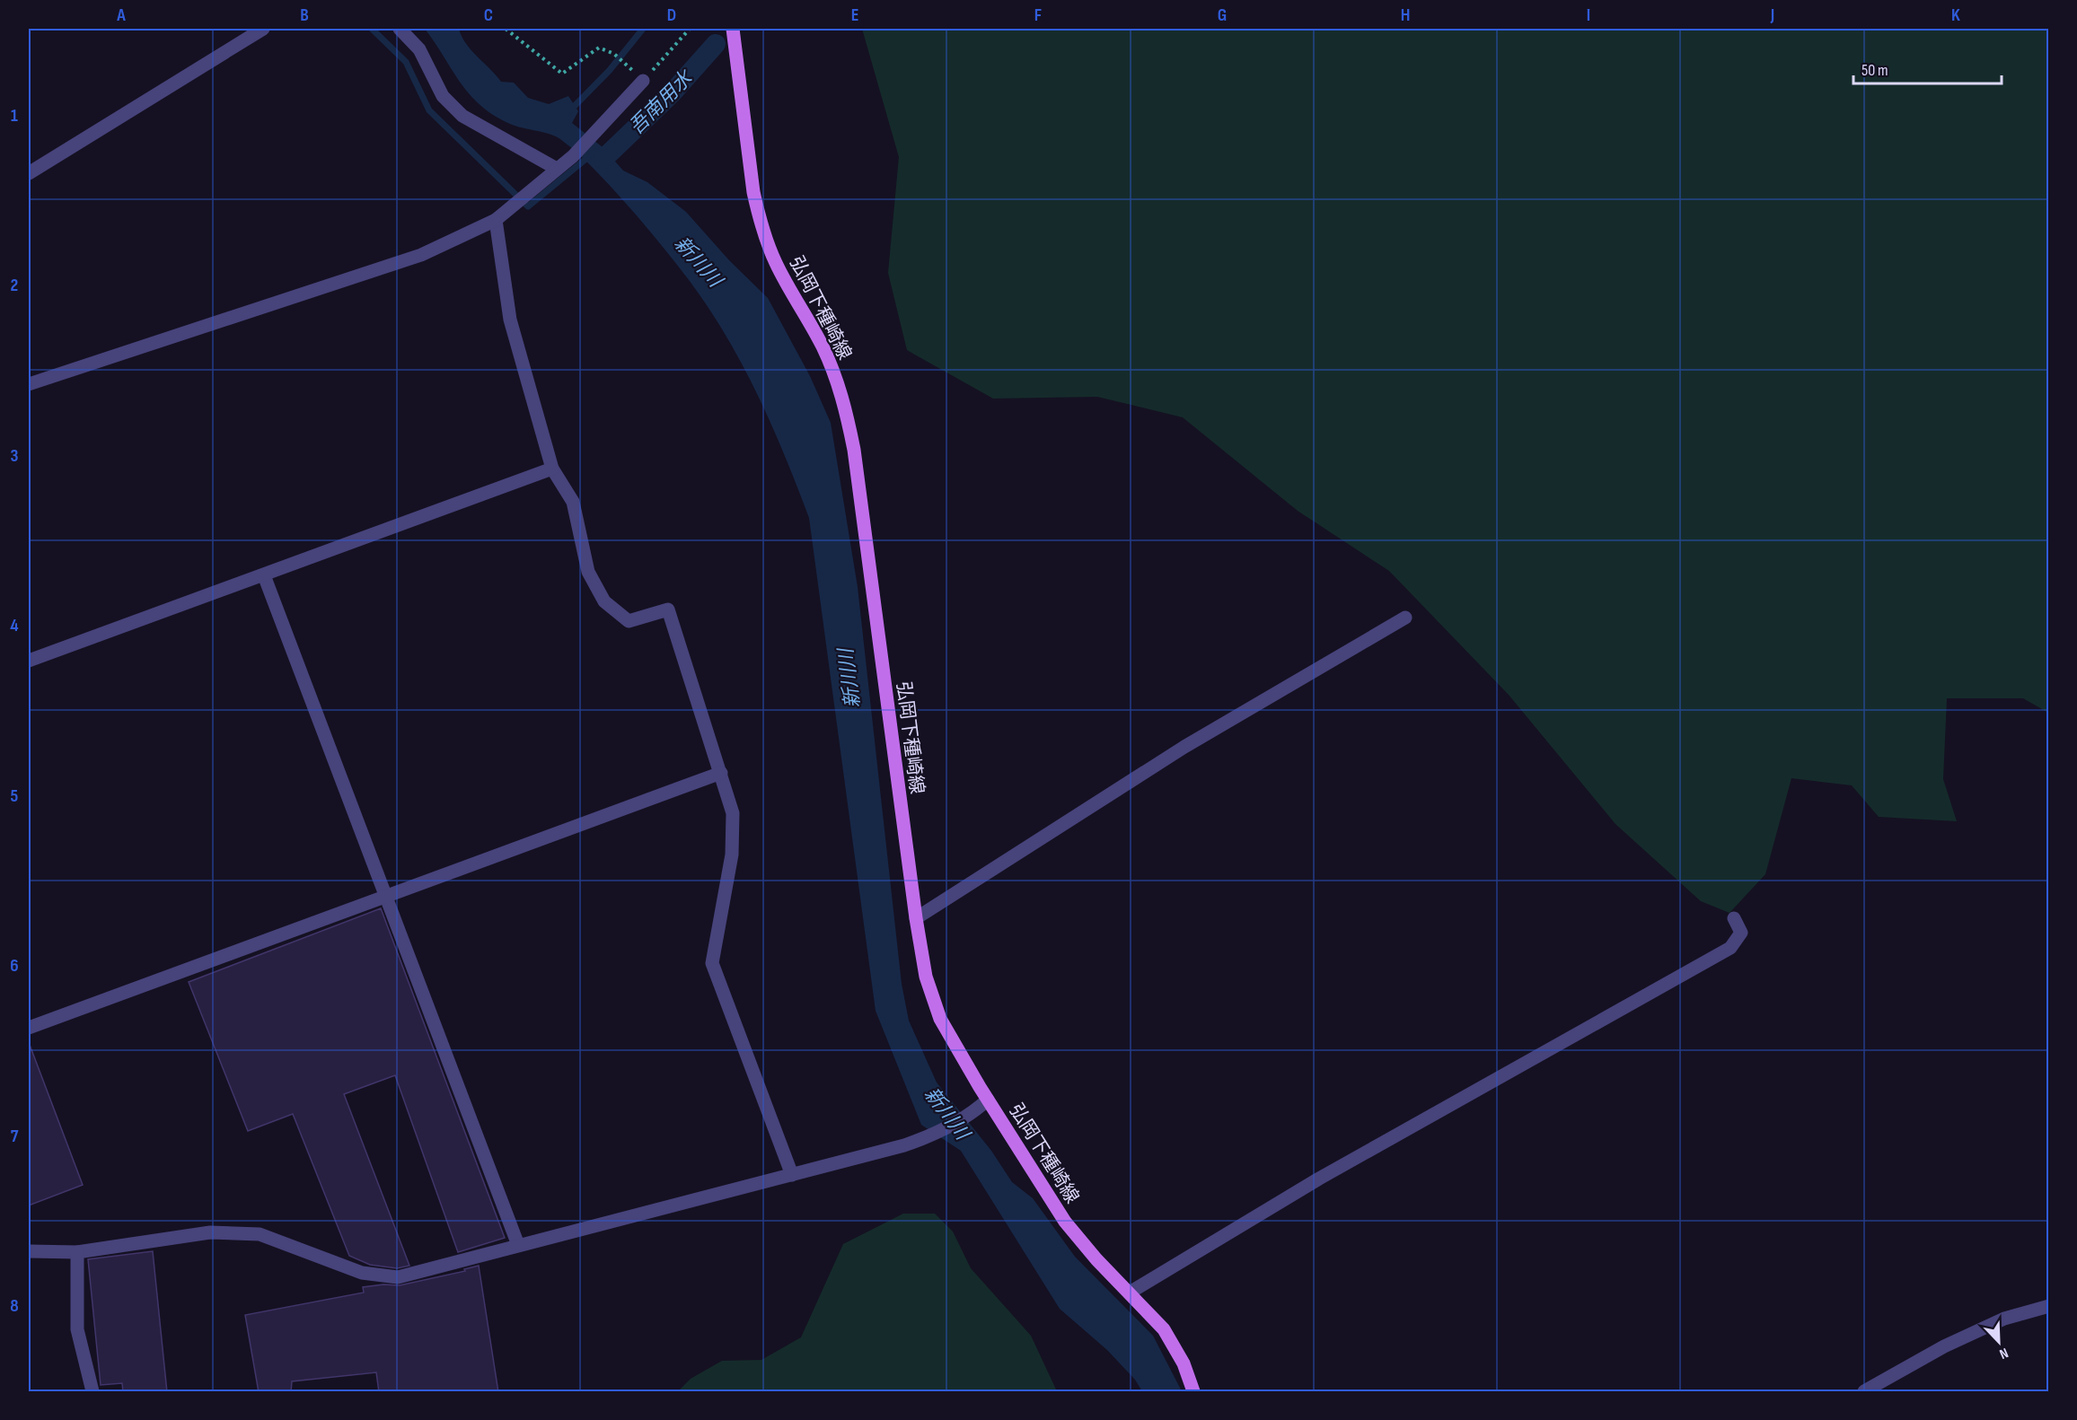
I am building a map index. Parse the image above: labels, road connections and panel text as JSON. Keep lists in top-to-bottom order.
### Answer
{
  "streets": {
    "main road": ["弘岡下種崎線"]
  },
  "water": ["吾南用水", "新川川"],
  "scale_bar": "50 m",
  "north": "bottom right",
  "grid": {
    "columns": [
      "A",
      "B",
      "C",
      "D",
      "E",
      "F",
      "G",
      "H",
      "I",
      "J",
      "K"
    ],
    "rows": [
      "1",
      "2",
      "3",
      "4",
      "5",
      "6",
      "7",
      "8"
    ]
  }
}
